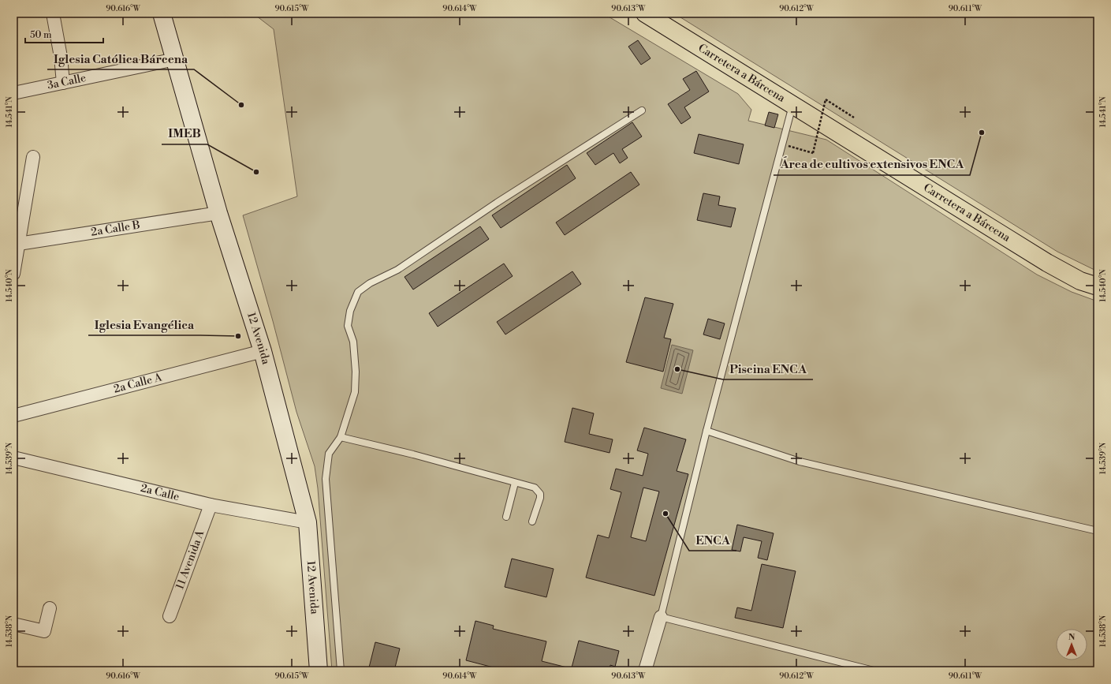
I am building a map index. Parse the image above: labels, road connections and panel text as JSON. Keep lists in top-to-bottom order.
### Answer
{
  "streets": {
    "main road": ["Carretera a Bárcena", "12 Avenida"],
    "street": [
      "3a Calle",
      "2a Calle B",
      "2a Calle A",
      "2a Calle",
      "11 Avenida A"
    ]
  },
  "crossings": [
    ["3a Calle", "12 Avenida"],
    ["2a Calle B", "12 Avenida"],
    ["12 Avenida", "2a Calle A"],
    ["12 Avenida", "2a Calle"],
    ["2a Calle", "11 Avenida A"]
  ],
  "places": [
    "Iglesia Católica Bárcena",
    "Área de cultivos extensivos ENCA",
    "IMEB",
    "Iglesia Evangélica",
    "Piscina ENCA",
    "ENCA"
  ],
  "scale_bar": "50 m",
  "north": "top",
  "coordinates": [
    "90.616°W",
    "90.615°W",
    "90.614°W",
    "90.613°W",
    "90.612°W",
    "90.611°W",
    "14.541°N",
    "14.540°N",
    "14.539°N",
    "14.538°N"
  ]
}
